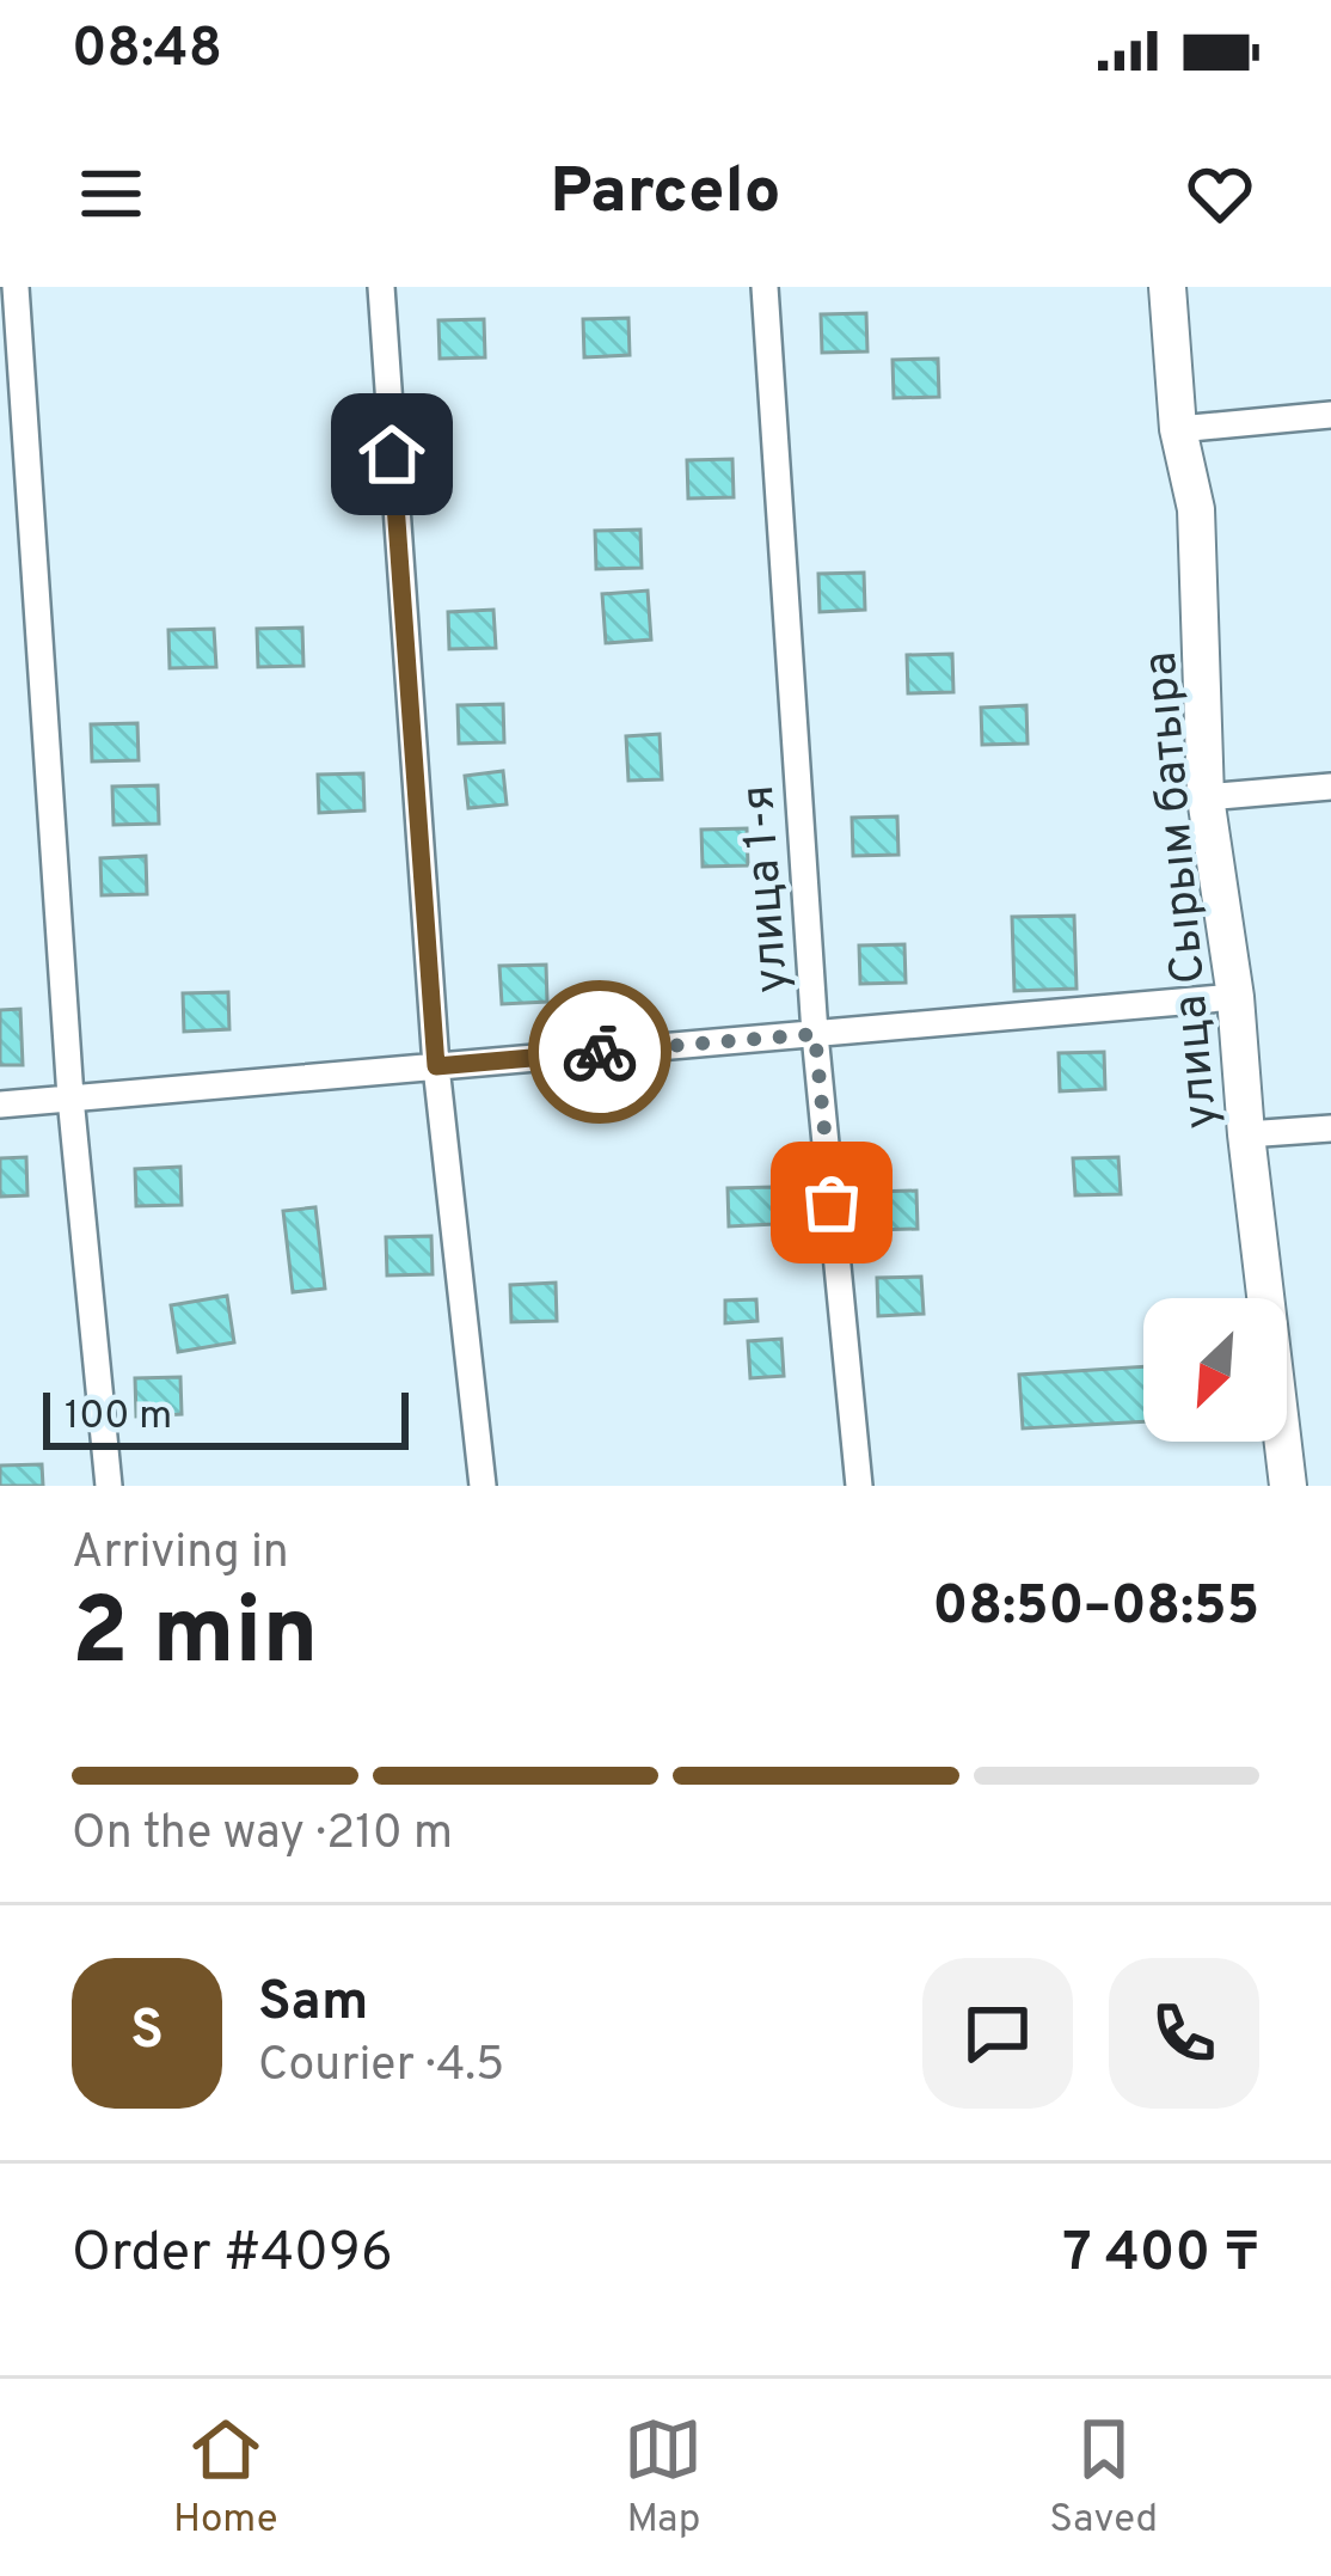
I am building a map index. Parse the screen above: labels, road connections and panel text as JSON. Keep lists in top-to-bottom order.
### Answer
{
  "streets": {
    "street": ["улица 1-я", "улица Сырым батыра"]
  },
  "scale_bar": "100 m",
  "north": "bottom left",
  "page": {
    "status": "08:48",
    "header": "Parcelo",
    "scale": "100 m",
    "heading": ["2 min", "Arriving in", "08:50–08:55"],
    "panel": [
      "Sam",
      "Courier · 4.5",
      "Order #4096",
      "7 400 ₸"
    ],
    "bar": "On the way · 210 m",
    "round": "S",
    "tabs": ["Home", "Map", "Saved"]
  }
}
